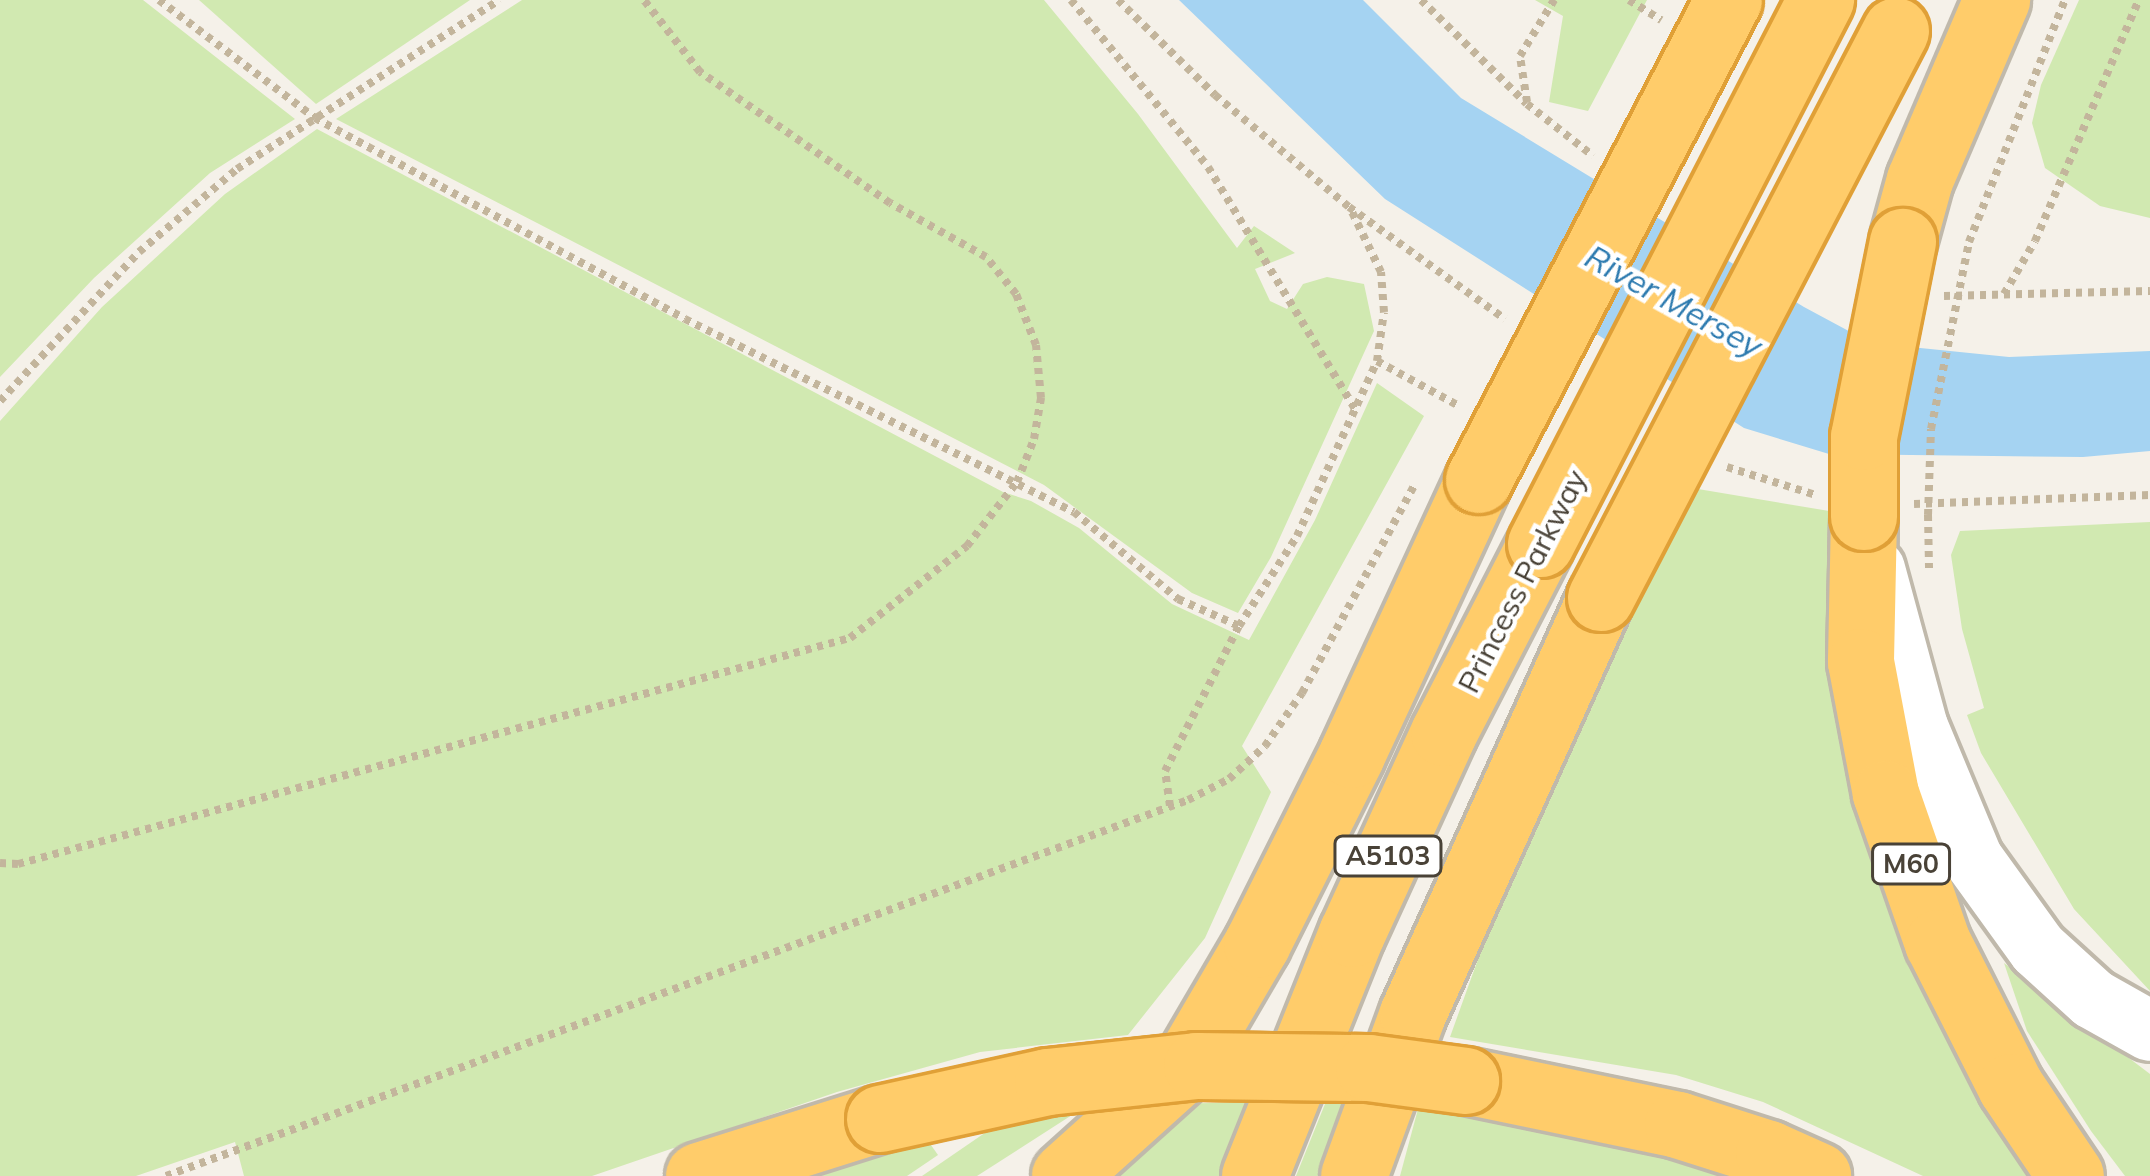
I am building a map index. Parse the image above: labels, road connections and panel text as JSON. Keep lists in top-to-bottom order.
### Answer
{
  "streets": {
    "highway": ["Princess Parkway", "A5103", "M60"]
  },
  "water": ["River Mersey"]
}
